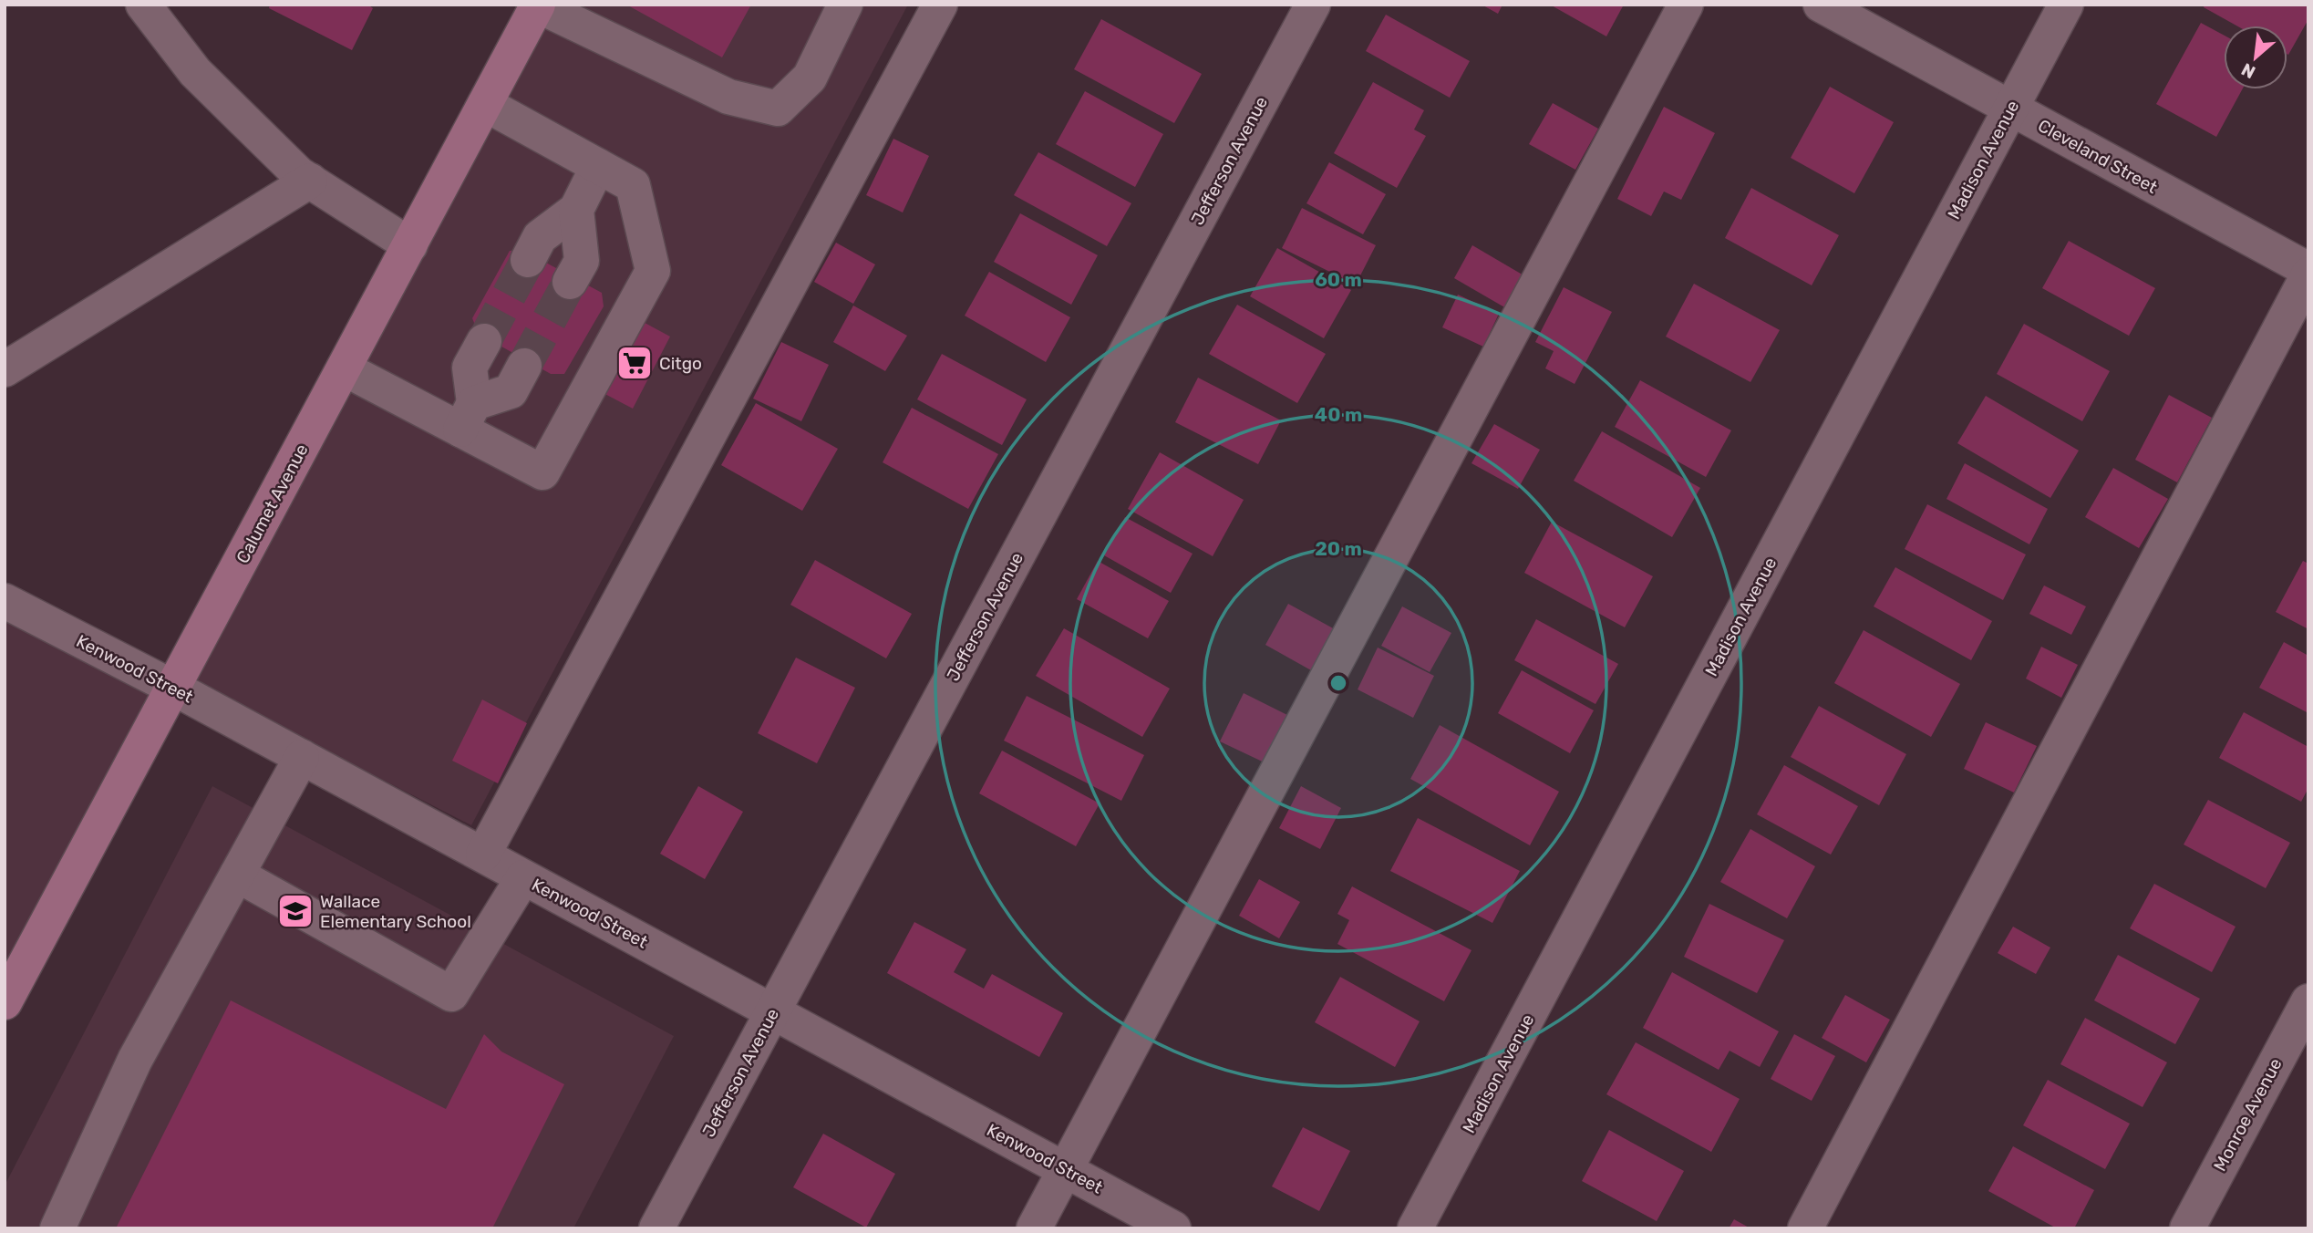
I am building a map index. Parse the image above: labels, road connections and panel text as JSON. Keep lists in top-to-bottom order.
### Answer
{
  "streets": {
    "main road": ["Calumet Avenue"],
    "street": [
      "Cleveland Street",
      "Madison Avenue",
      "Jefferson Avenue",
      "Kenwood Street",
      "Monroe Avenue"
    ]
  },
  "crossings": [
    ["Cleveland Street", "Madison Avenue"],
    ["Jefferson Avenue", "Kenwood Street"],
    ["Calumet Avenue", "Kenwood Street"]
  ],
  "places": {
    "supermarket": ["Citgo"],
    "school or university": ["Wallace Elementary School"]
  },
  "north": "bottom left",
  "rings": ["60 m", "40 m", "20 m"]
}
